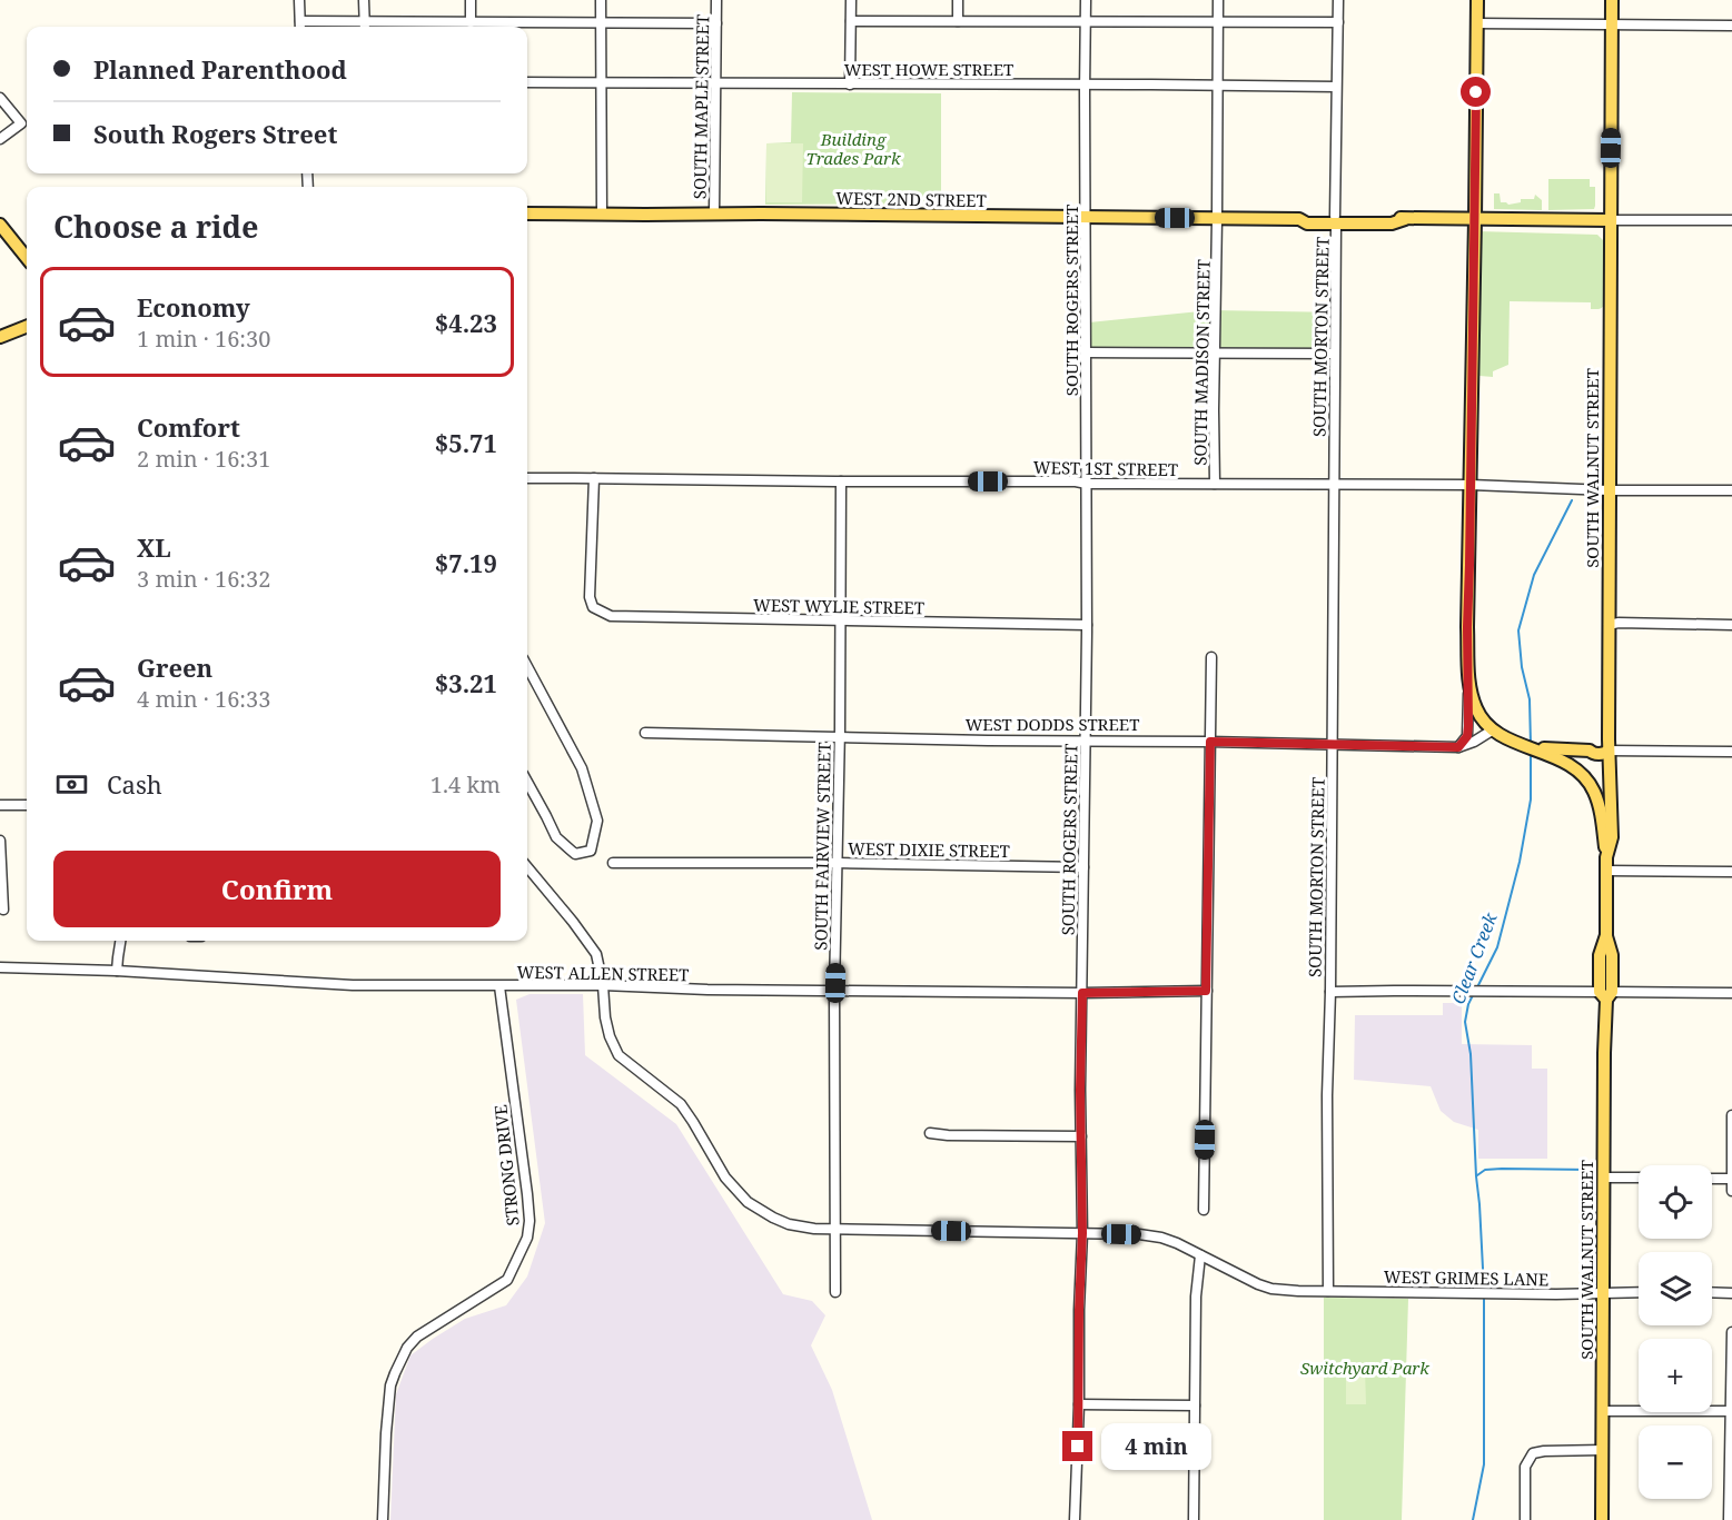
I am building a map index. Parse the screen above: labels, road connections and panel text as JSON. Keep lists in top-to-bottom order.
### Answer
{
  "streets": {
    "main road": ["WEST 2ND STREET", "SOUTH WALNUT STREET"],
    "street": [
      "WEST HOWE STREET",
      "SOUTH MAPLE STREET",
      "SOUTH ROGERS STREET",
      "SOUTH MORTON STREET",
      "SOUTH MADISON STREET",
      "WEST 1ST STREET",
      "WEST WYLIE STREET",
      "WEST DODDS STREET",
      "SOUTH FAIRVIEW STREET",
      "WEST DIXIE STREET",
      "WEST ALLEN STREET",
      "STRONG DRIVE",
      "WEST GRIMES LANE"
    ]
  },
  "crossings": [
    ["WEST HOWE STREET", "SOUTH MAPLE STREET"],
    ["WEST HOWE STREET", "SOUTH ROGERS STREET"],
    ["WEST HOWE STREET", "SOUTH MORTON STREET"],
    ["WEST HOWE STREET", "SOUTH MADISON STREET"],
    ["SOUTH MAPLE STREET", "WEST 2ND STREET"],
    ["WEST 2ND STREET", "SOUTH ROGERS STREET"],
    ["WEST 2ND STREET", "SOUTH MORTON STREET"],
    ["WEST 2ND STREET", "SOUTH MADISON STREET"],
    ["WEST 2ND STREET", "SOUTH WALNUT STREET"],
    ["SOUTH ROGERS STREET", "WEST 1ST STREET"],
    ["SOUTH ROGERS STREET", "WEST WYLIE STREET"],
    ["SOUTH ROGERS STREET", "WEST DODDS STREET"],
    ["SOUTH ROGERS STREET", "WEST DIXIE STREET"],
    ["SOUTH ROGERS STREET", "WEST ALLEN STREET"],
    ["SOUTH ROGERS STREET", "WEST GRIMES LANE"],
    ["SOUTH MORTON STREET", "WEST 1ST STREET"],
    ["SOUTH MORTON STREET", "WEST DODDS STREET"],
    ["SOUTH MORTON STREET", "WEST GRIMES LANE"],
    ["SOUTH MADISON STREET", "WEST 1ST STREET"],
    ["WEST 1ST STREET", "SOUTH WALNUT STREET"],
    ["WEST 1ST STREET", "WEST WYLIE STREET"],
    ["WEST 1ST STREET", "SOUTH FAIRVIEW STREET"],
    ["SOUTH WALNUT STREET", "WEST GRIMES LANE"],
    ["WEST WYLIE STREET", "SOUTH FAIRVIEW STREET"],
    ["WEST DODDS STREET", "SOUTH FAIRVIEW STREET"],
    ["SOUTH FAIRVIEW STREET", "WEST DIXIE STREET"],
    ["SOUTH FAIRVIEW STREET", "WEST ALLEN STREET"],
    ["SOUTH FAIRVIEW STREET", "WEST GRIMES LANE"],
    ["WEST ALLEN STREET", "STRONG DRIVE"],
    ["WEST ALLEN STREET", "WEST GRIMES LANE"]
  ],
  "water": ["Clear Creek"],
  "parks": ["Building Trades Park", "Switchyard Park"],
  "page": {
    "banner": ["Planned Parenthood", "South Rogers Street"],
    "heading": "Choose a ride",
    "list": [
      {
        "name": "Economy",
        "note": "1 min · 16:30",
        "value": "$4.23"
      },
      {
        "name": "Comfort",
        "note": "2 min · 16:31",
        "value": "$5.71"
      },
      {
        "name": "XL",
        "note": "3 min · 16:32",
        "value": "$7.19"
      },
      {
        "name": "Green",
        "note": "4 min · 16:33",
        "value": "$3.21"
      }
    ],
    "pay": ["Cash", "1.4 km"],
    "buttons": "Confirm",
    "map_buttons": ["+", "−"],
    "bubble": "4 min"
  }
}
